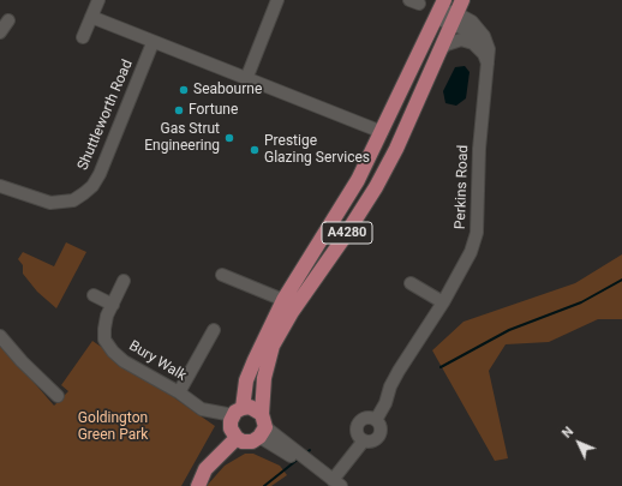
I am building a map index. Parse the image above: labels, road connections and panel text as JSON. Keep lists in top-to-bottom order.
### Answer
{
  "streets": {
    "main road": ["A4280"],
    "street": ["Shuttleworth Road", "Perkins Road", "Bury Walk"]
  },
  "crossings": [
    ["Perkins Road", "A4280"],
    ["A4280", "Bury Walk"]
  ],
  "parks": ["Goldington Green Park"],
  "places": [
    "Seabourne",
    "Fortune",
    "Gas Strut Engineering",
    "Prestige Glazing Services"
  ],
  "north": "top left"
}
